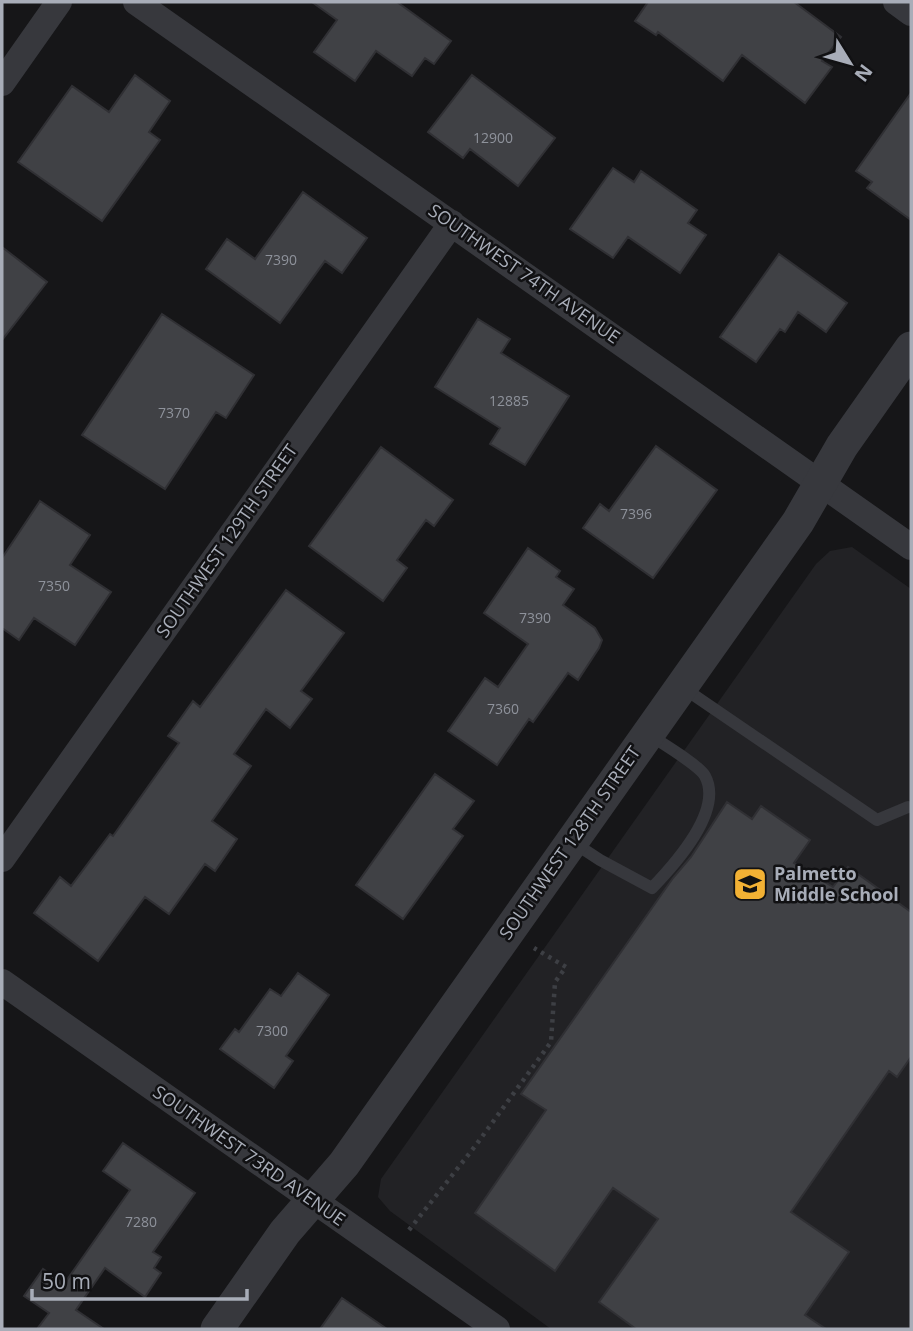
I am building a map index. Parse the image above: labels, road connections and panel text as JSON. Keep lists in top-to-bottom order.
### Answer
{
  "streets": {
    "street": [
      "SOUTHWEST 74TH AVENUE",
      "SOUTHWEST 129TH STREET",
      "SOUTHWEST 128TH STREET",
      "SOUTHWEST 73RD AVENUE"
    ]
  },
  "crossings": [
    ["SOUTHWEST 74TH AVENUE", "SOUTHWEST 129TH STREET"],
    ["SOUTHWEST 74TH AVENUE", "SOUTHWEST 128TH STREET"],
    ["SOUTHWEST 128TH STREET", "SOUTHWEST 73RD AVENUE"]
  ],
  "places": {
    "school or university": ["Palmetto Middle School"]
  },
  "house_numbers": [
    "12900",
    "7390",
    "12885",
    "7370",
    "7396",
    "7350",
    "7390",
    "7360",
    "7300",
    "7280"
  ],
  "scale_bar": "50 m",
  "north": "bottom right"
}
